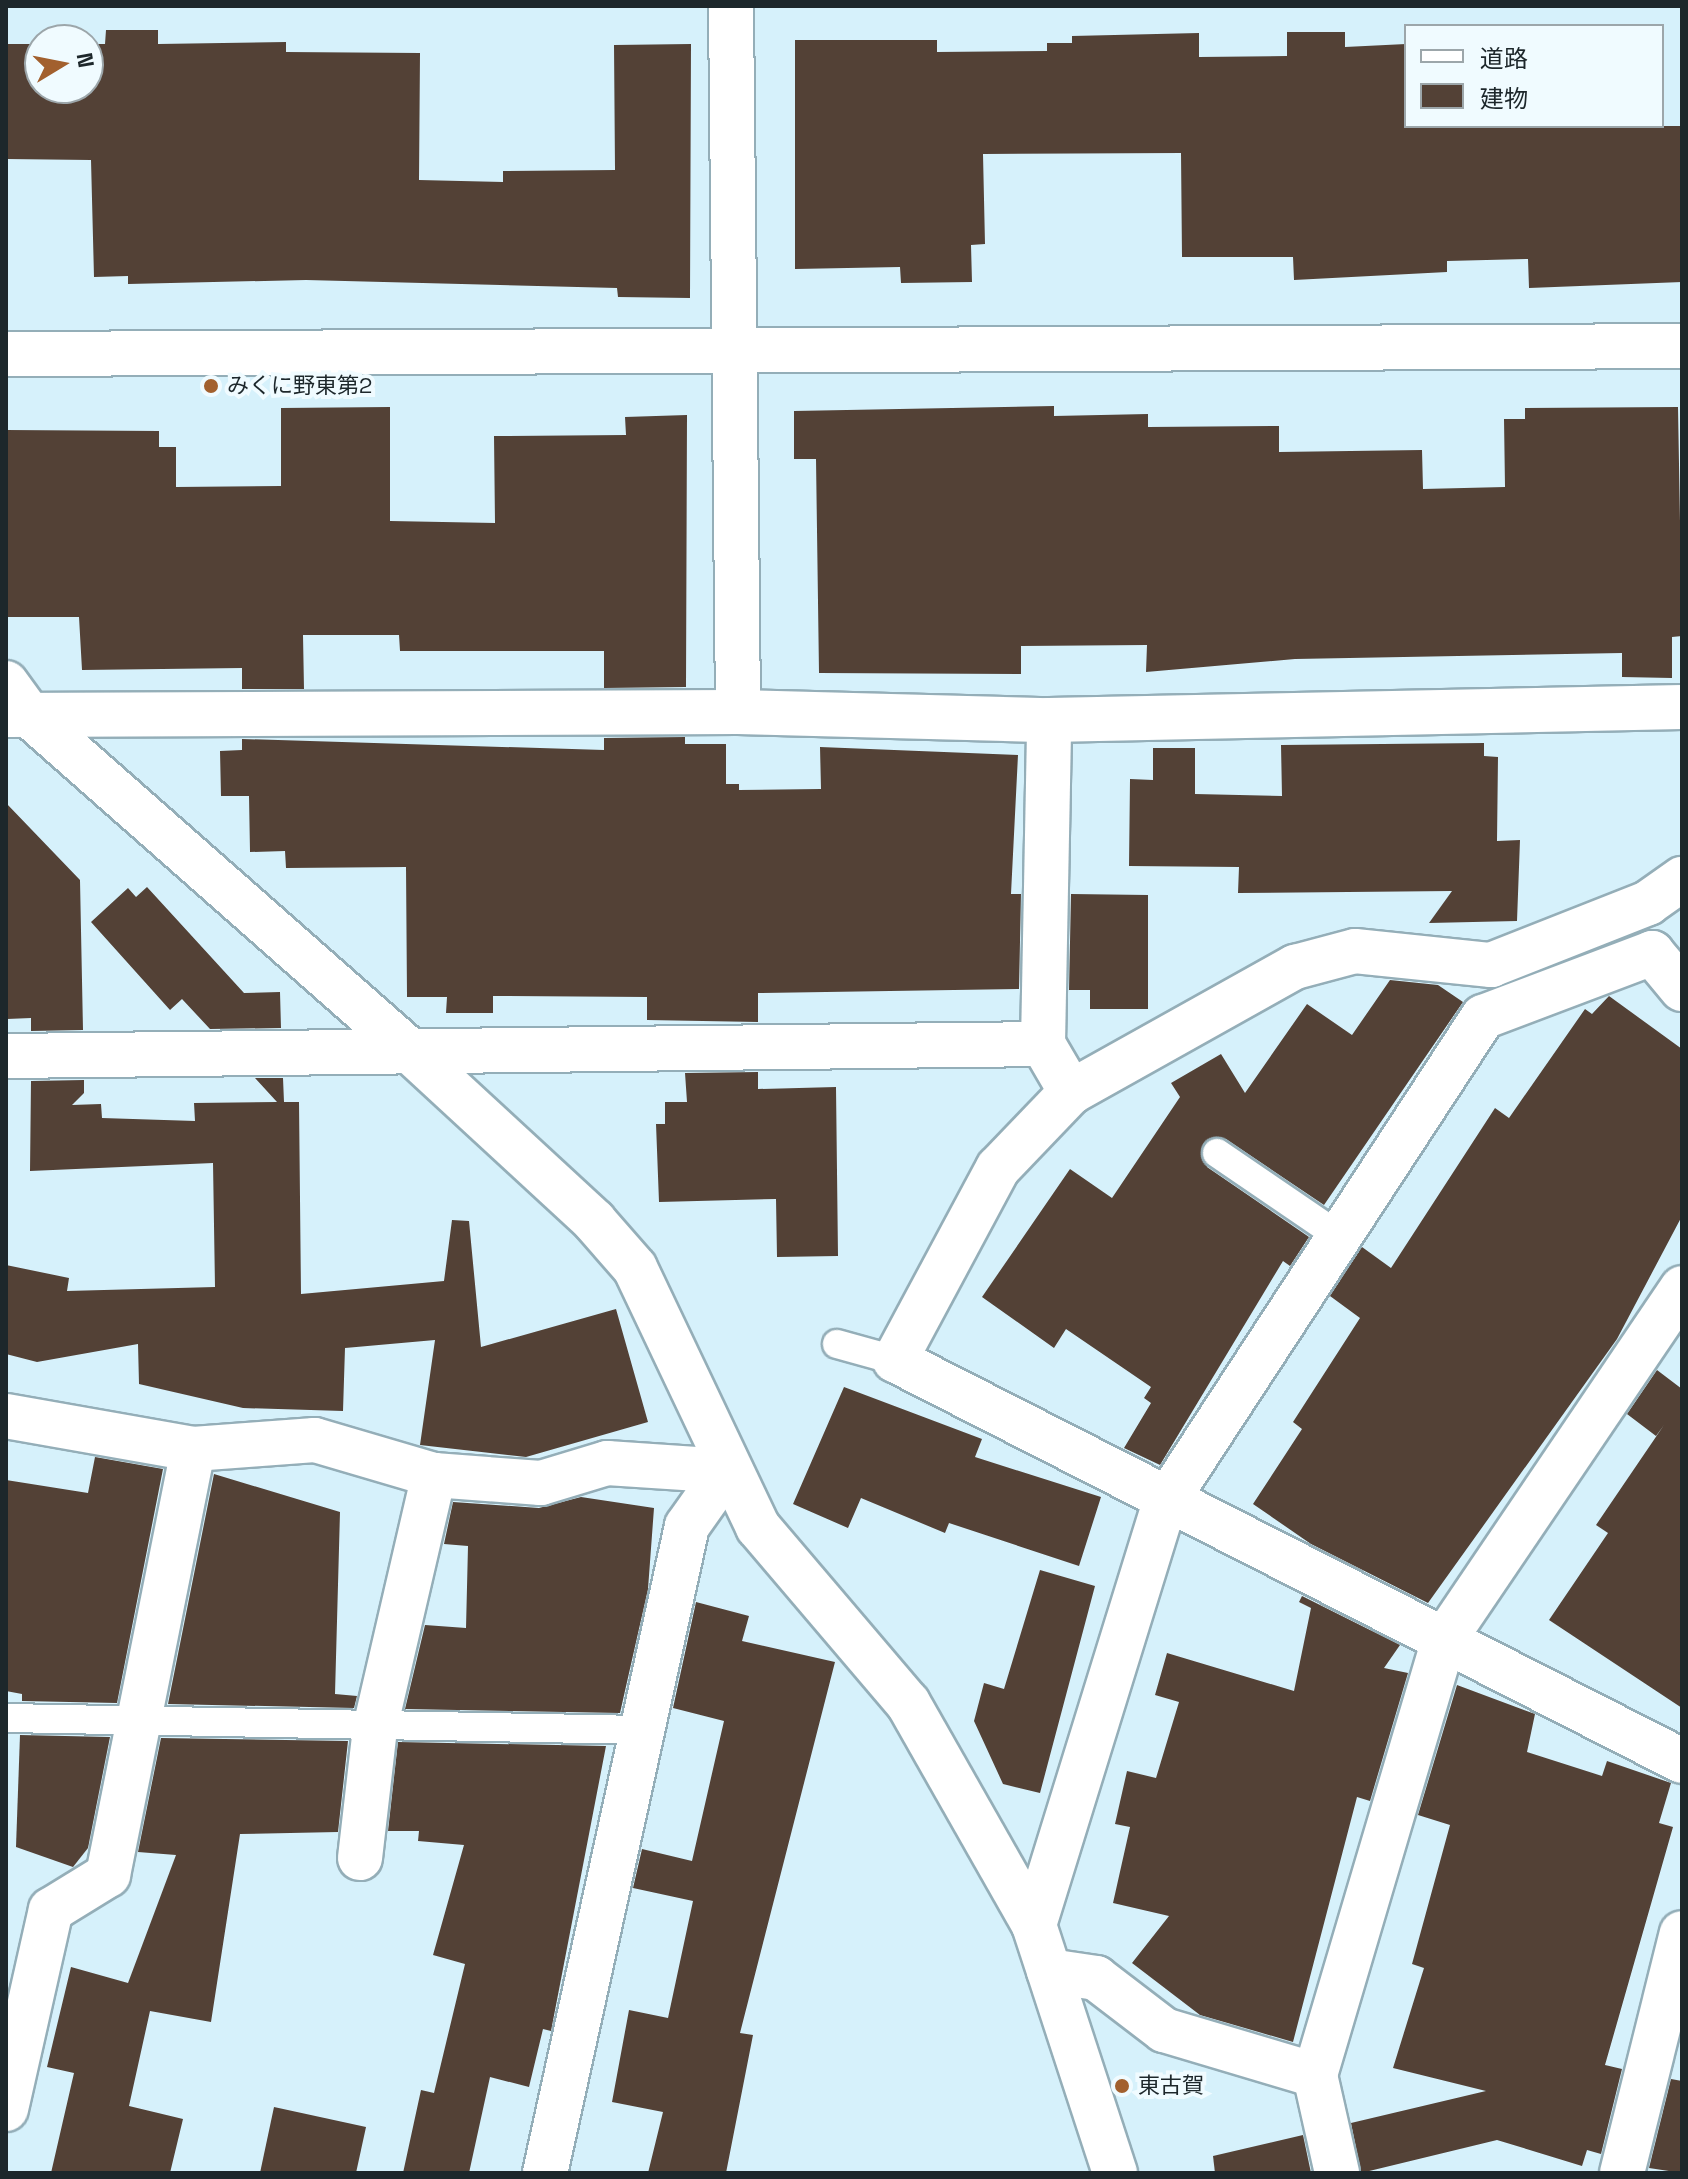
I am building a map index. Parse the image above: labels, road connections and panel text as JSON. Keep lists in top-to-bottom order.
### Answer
{
  "places": ["みくに野東第2", "東古賀"],
  "legend": ["道路", "建物"],
  "north": "right"
}
